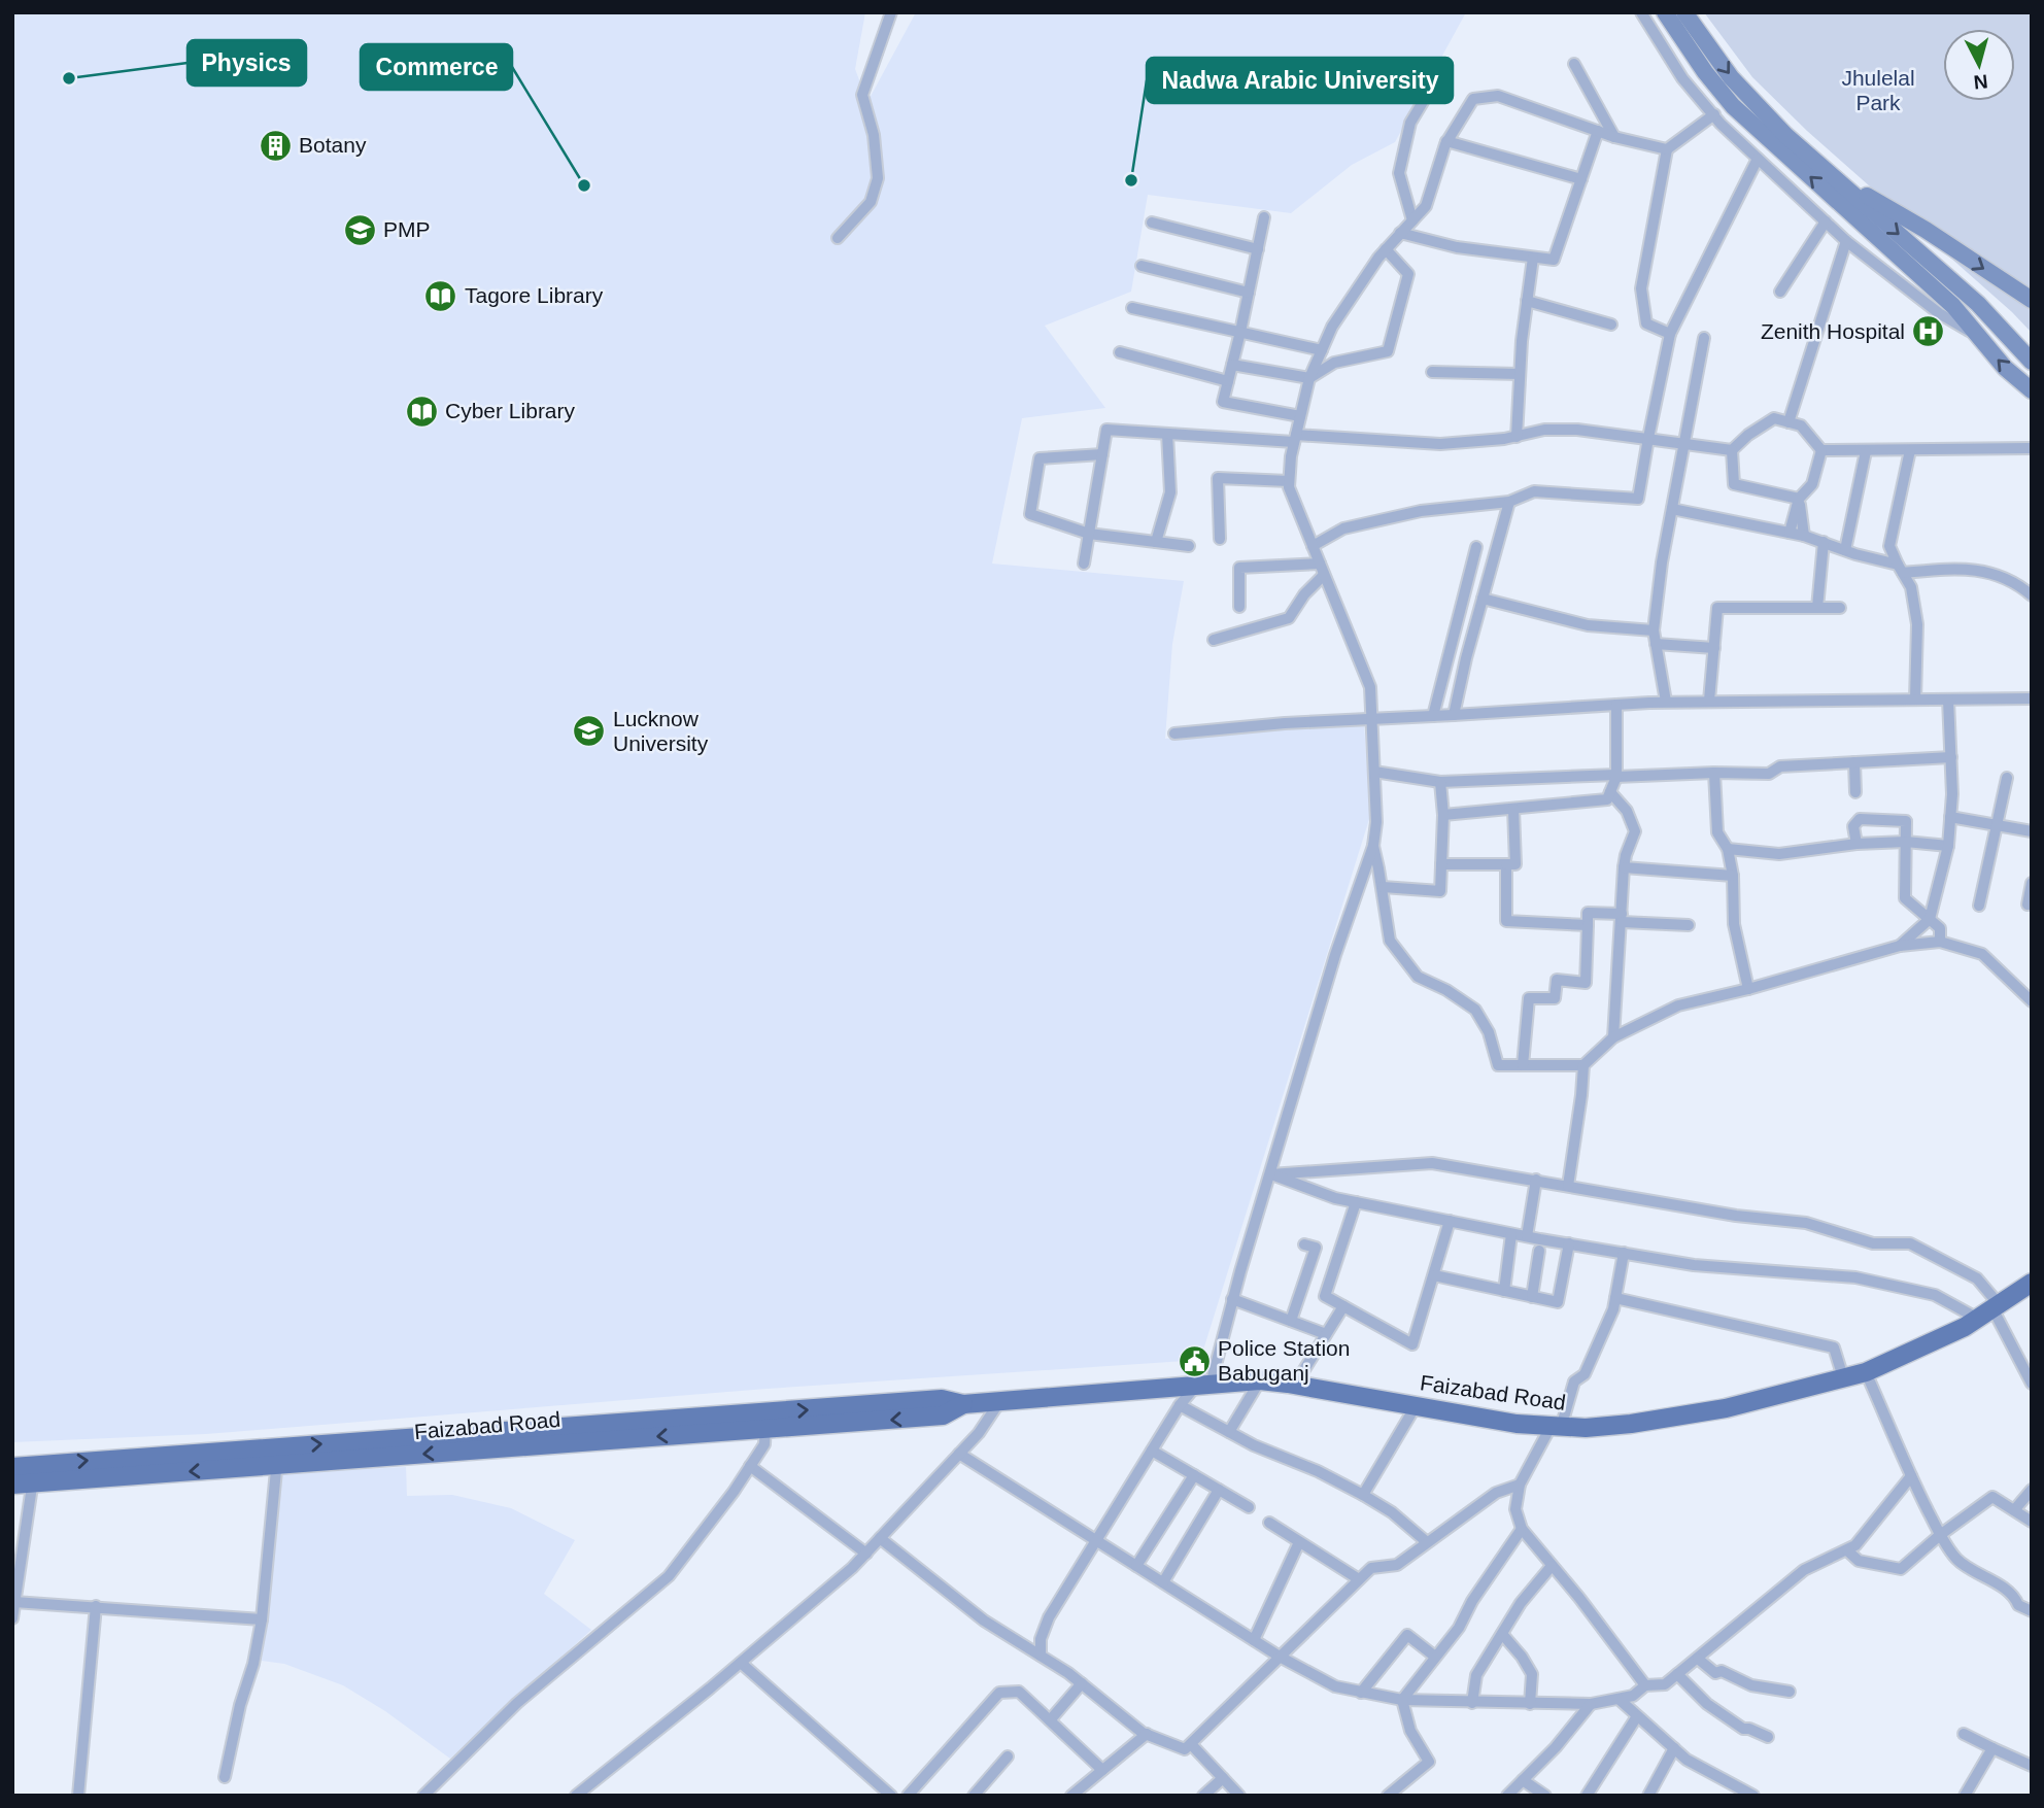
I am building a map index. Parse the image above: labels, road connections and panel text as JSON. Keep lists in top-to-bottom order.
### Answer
{
  "streets": {
    "main road": ["Faizabad Road"]
  },
  "parks": ["Jhulelal Park"],
  "places": {
    "other": ["Physics", "Nadwa Arabic University", "Commerce"],
    "building": ["Botany"],
    "school or university": ["PMP", "Lucknow University"],
    "library": ["Tagore Library", "Cyber Library"],
    "hospital": ["Zenith Hospital"],
    "public building": ["Police Station Babuganj"]
  },
  "north": "bottom"
}
